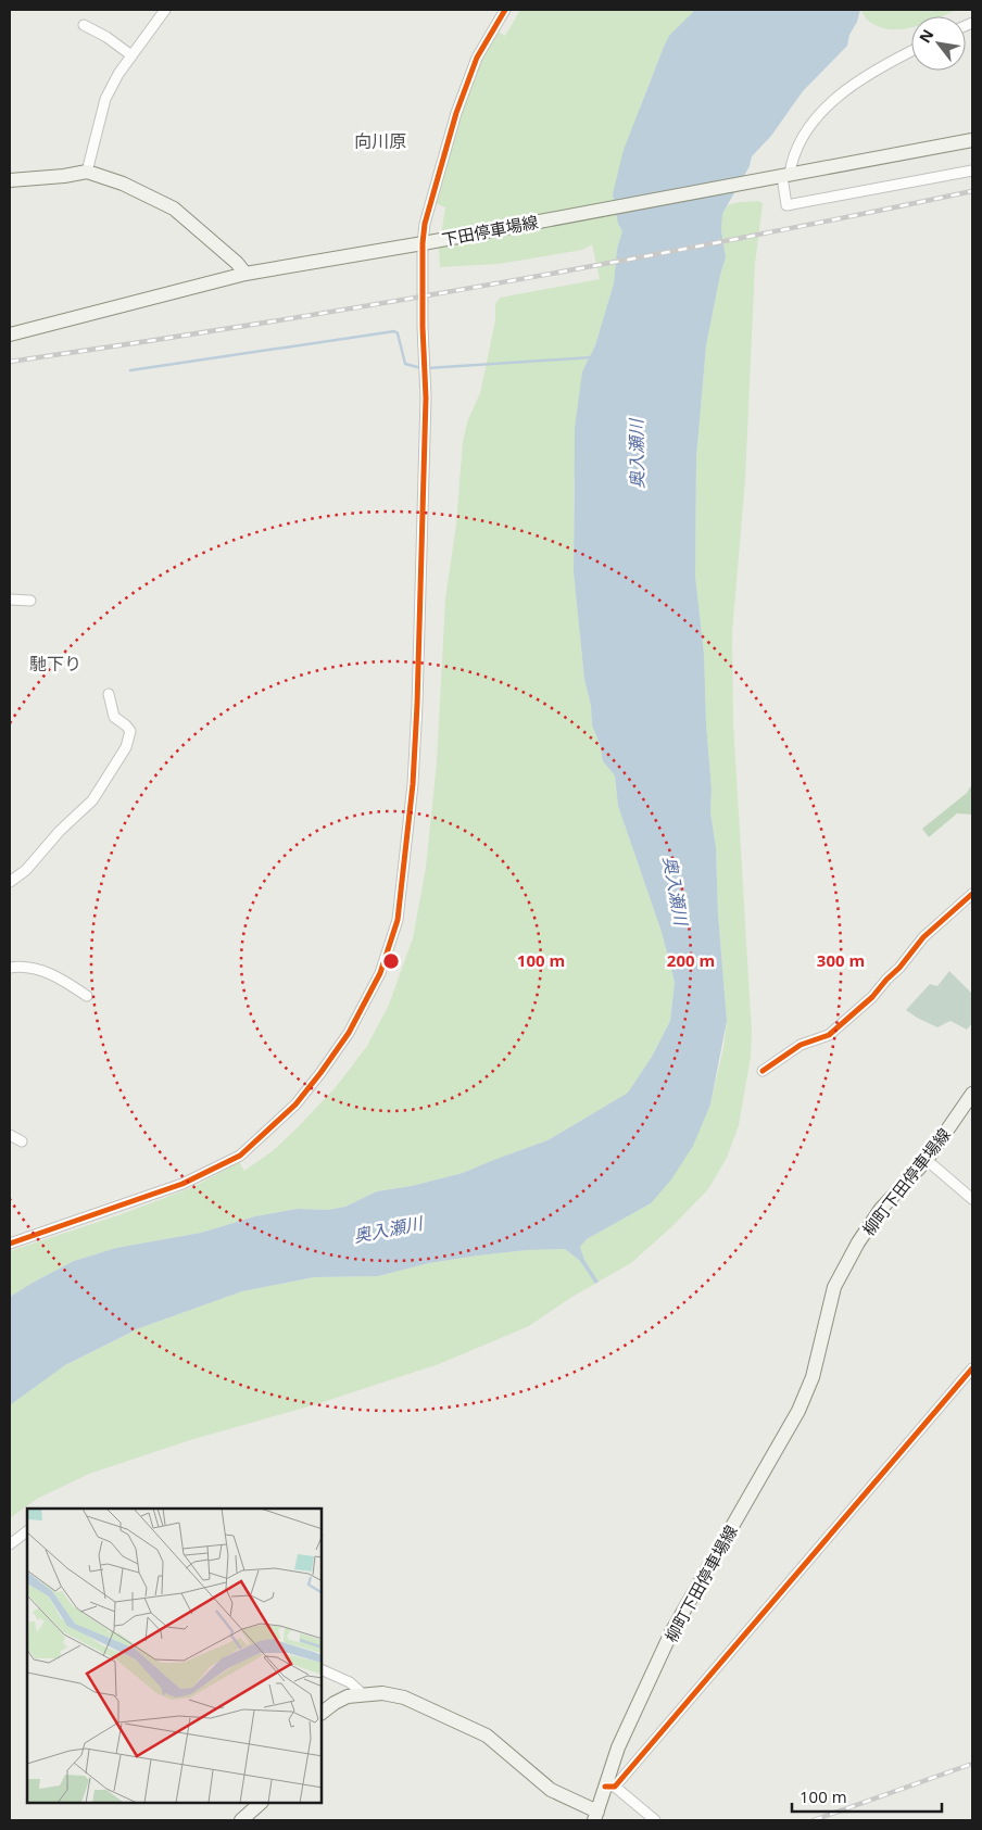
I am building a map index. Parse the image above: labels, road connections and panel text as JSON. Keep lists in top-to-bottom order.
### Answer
{
  "streets": {
    "main road": ["下田停車場線", "柳町下田停車場線"]
  },
  "districts": ["向川原", "馳下り"],
  "water": ["奥入瀬川"],
  "scale_bar": "100 m",
  "north": "top left",
  "rings": ["100 m", "200 m", "300 m"]
}
